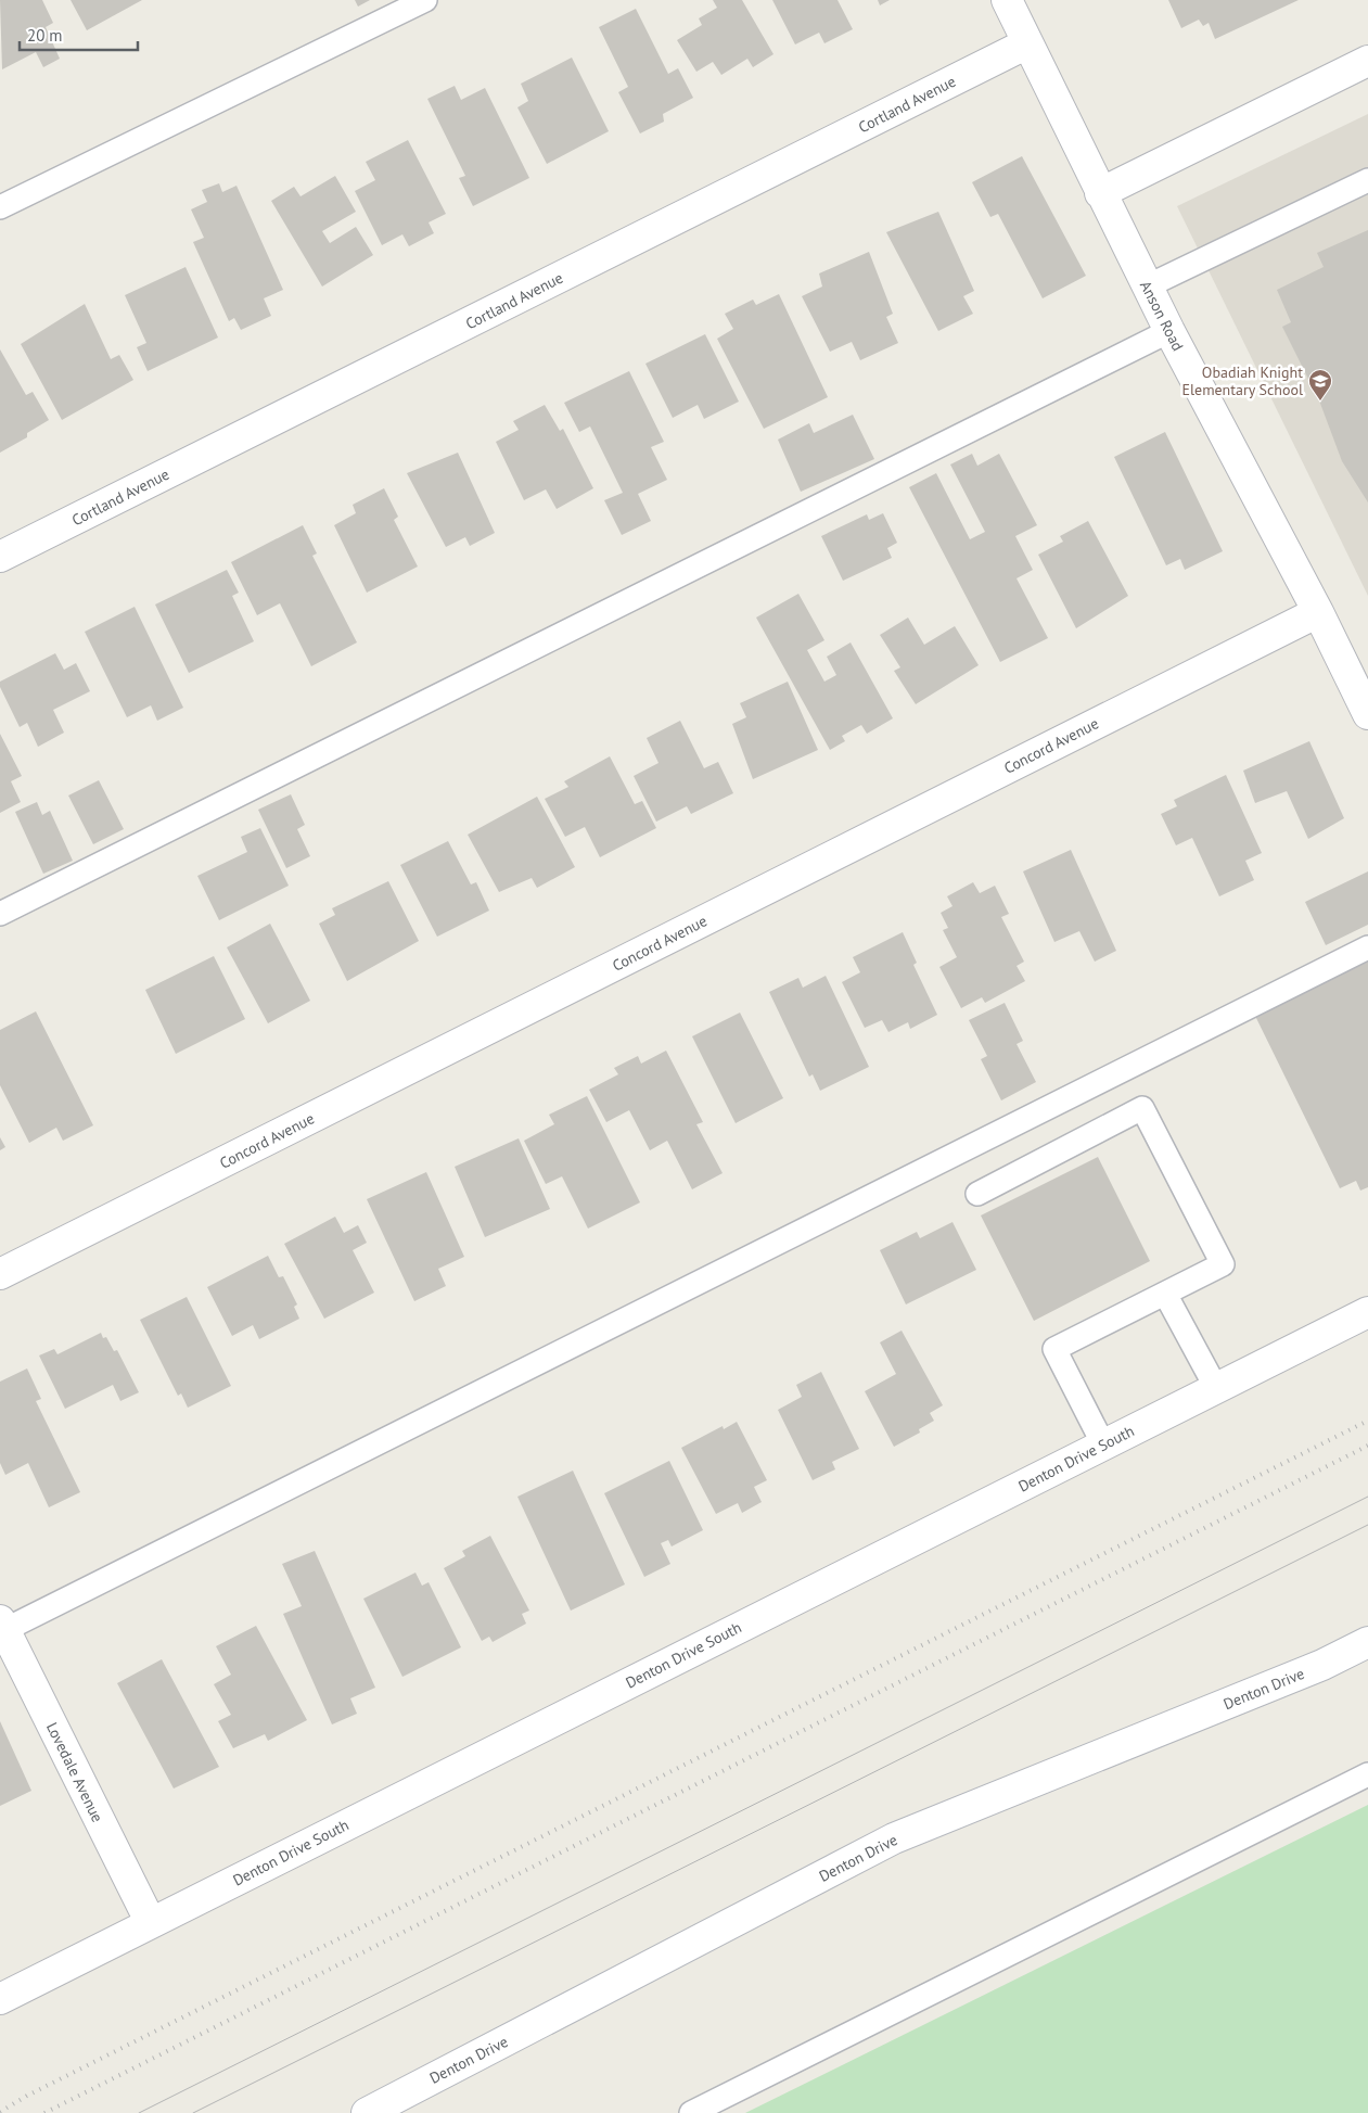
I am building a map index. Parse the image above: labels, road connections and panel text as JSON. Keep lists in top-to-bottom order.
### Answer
{
  "streets": {
    "street": [
      "Cortland Avenue",
      "Anson Road",
      "Concord Avenue",
      "Denton Drive South",
      "Denton Drive",
      "Lovedale Avenue"
    ]
  },
  "crossings": [
    ["Cortland Avenue", "Anson Road"],
    ["Anson Road", "Concord Avenue"],
    ["Denton Drive South", "Lovedale Avenue"]
  ],
  "places": {
    "school or university": ["Obadiah Knight Elementary School"]
  },
  "scale_bar": "20 m"
}
